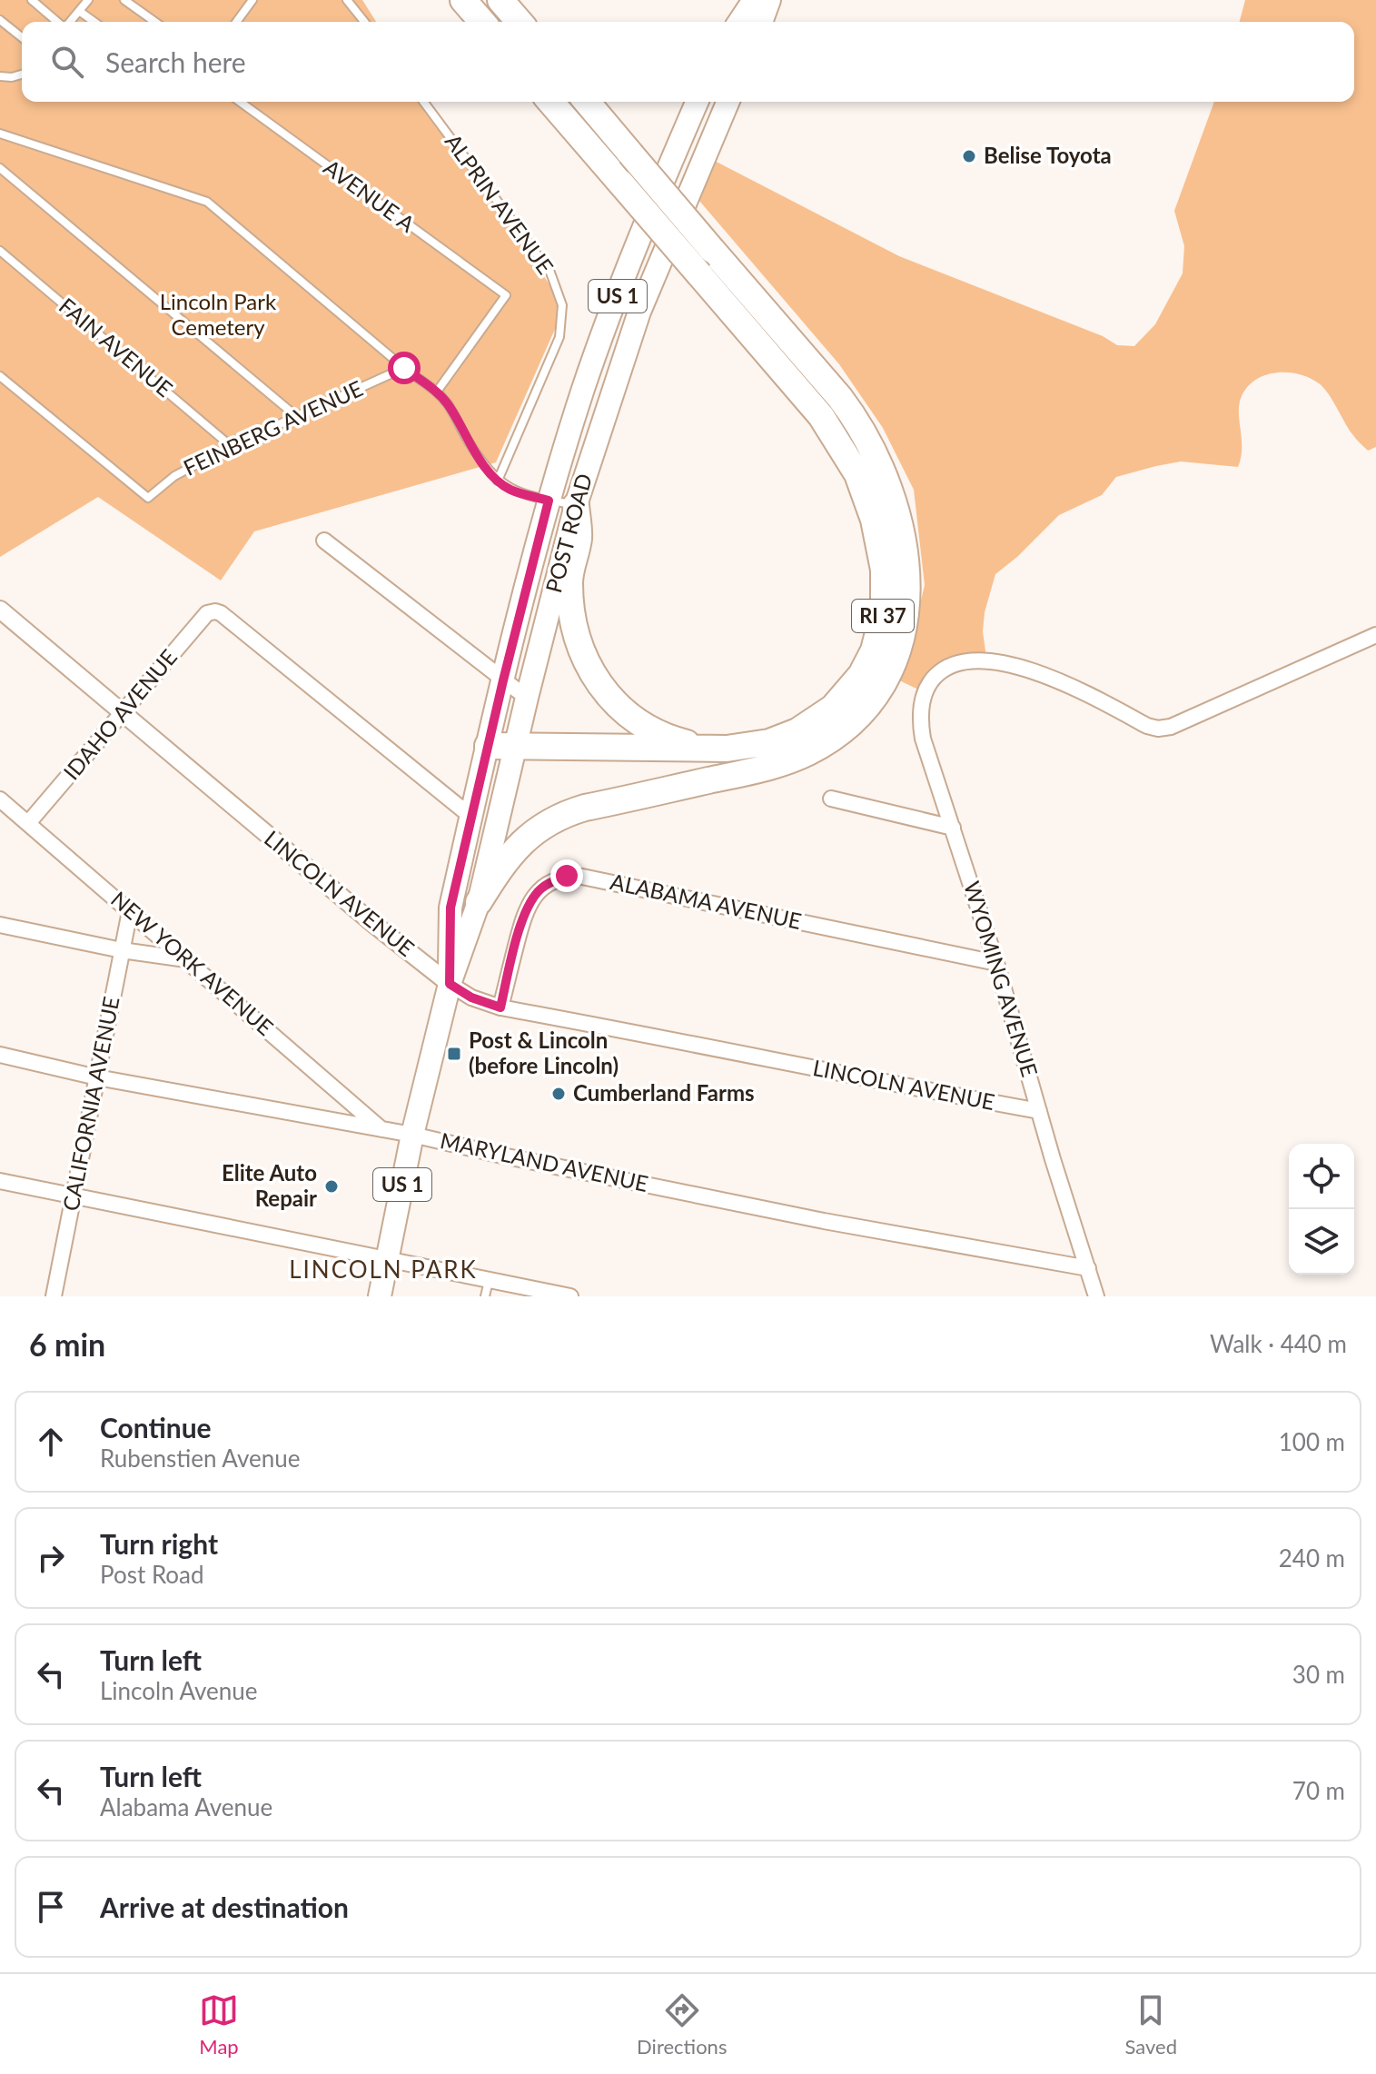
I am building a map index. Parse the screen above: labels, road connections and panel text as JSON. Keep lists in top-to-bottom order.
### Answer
{
  "streets": {
    "highway": ["RI 37"],
    "main road": ["US 1", "POST ROAD"],
    "street": [
      "IDAHO AVENUE",
      "LINCOLN AVENUE",
      "ALABAMA AVENUE",
      "NEW YORK AVENUE",
      "WYOMING AVENUE",
      "CALIFORNIA AVENUE",
      "MARYLAND AVENUE"
    ],
    "lane": [
      "AVENUE A",
      "ALPRIN AVENUE",
      "FAIN AVENUE",
      "FEINBERG AVENUE"
    ]
  },
  "crossings": [
    ["FAIN AVENUE", "FEINBERG AVENUE"],
    ["POST ROAD", "IDAHO AVENUE"],
    ["POST ROAD", "LINCOLN AVENUE"],
    ["POST ROAD", "MARYLAND AVENUE"],
    ["IDAHO AVENUE", "LINCOLN AVENUE"],
    ["IDAHO AVENUE", "NEW YORK AVENUE"],
    ["LINCOLN AVENUE", "ALABAMA AVENUE"],
    ["LINCOLN AVENUE", "WYOMING AVENUE"],
    ["ALABAMA AVENUE", "WYOMING AVENUE"],
    ["NEW YORK AVENUE", "CALIFORNIA AVENUE"],
    ["NEW YORK AVENUE", "MARYLAND AVENUE"],
    ["WYOMING AVENUE", "MARYLAND AVENUE"],
    ["CALIFORNIA AVENUE", "MARYLAND AVENUE"]
  ],
  "districts": ["LINCOLN PARK"],
  "parks": ["Lincoln Park Cemetery"],
  "places": {
    "other": ["Belise Toyota", "Cumberland Farms", "Elite Auto Repair"],
    "transit": ["Post & Lincoln (before Lincoln)"]
  },
  "page": {
    "search": "Search here",
    "heading": ["6 min", "Walk · 440 m"],
    "list": [
      ["Continue", "Rubenstien Avenue", "100 m"],
      ["Turn right", "Post Road", "240 m"],
      ["Turn left", "Lincoln Avenue", "30 m"],
      ["Turn left", "Alabama Avenue", "70 m"],
      "Arrive at destination"
    ],
    "nav": ["Map", "Directions", "Saved"]
  }
}
